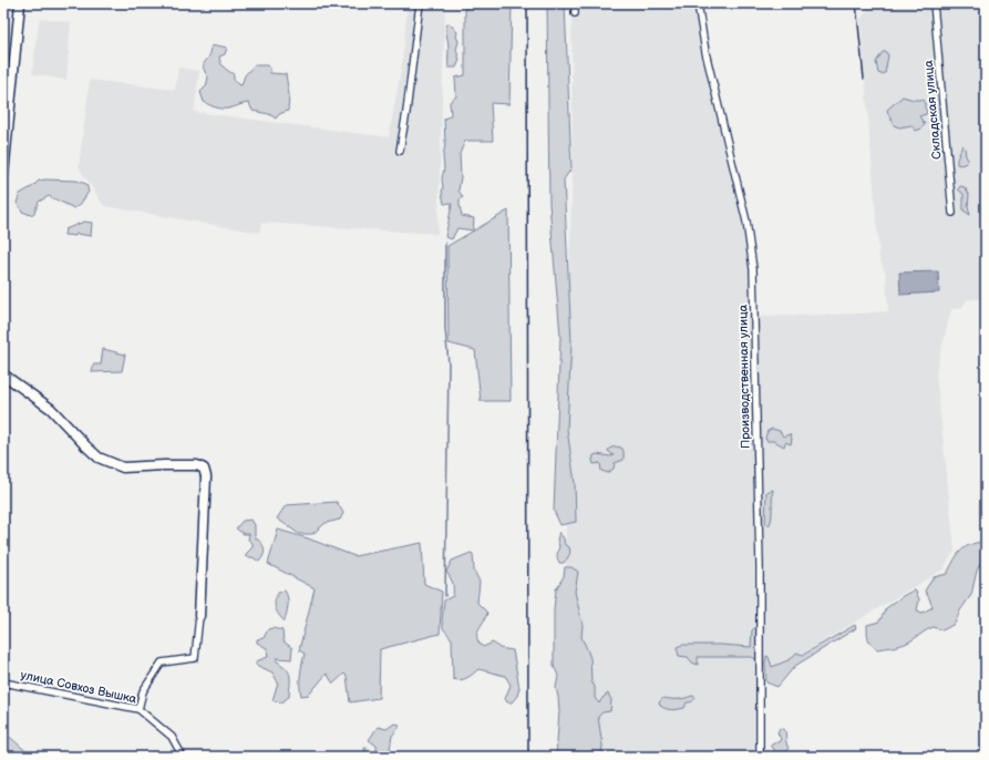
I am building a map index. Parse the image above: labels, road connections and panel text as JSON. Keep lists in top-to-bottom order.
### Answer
{
  "streets": {
    "street": ["Складская улица", "Производственная улица", "улица Совхоз Вышка"]
  }
}
